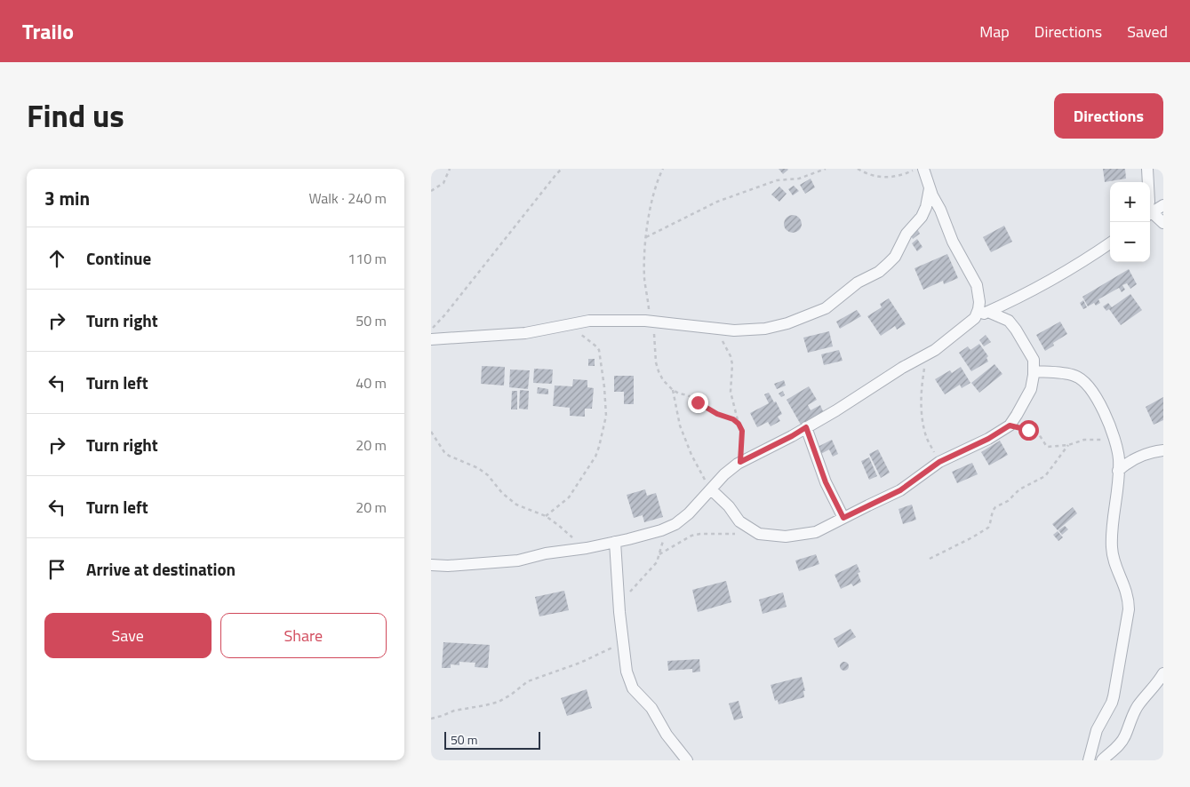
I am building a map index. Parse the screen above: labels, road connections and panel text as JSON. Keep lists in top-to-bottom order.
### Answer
{
  "scale_bar": "50 m",
  "page": {
    "header": "Trailo",
    "nav": ["Map", "Directions", "Saved"],
    "title": "Find us",
    "buttons": [
      "Directions",
      ["Save", "Share"]
    ],
    "heading": ["3 min", "Walk · 240 m"],
    "map_buttons": ["+", "−"],
    "list": [
      ["Continue", "110 m"],
      ["Turn right", "50 m"],
      ["Turn left", "40 m"],
      ["Turn right", "20 m"],
      ["Turn left", "20 m"],
      "Arrive at destination"
    ],
    "scale": "50 m"
  }
}
